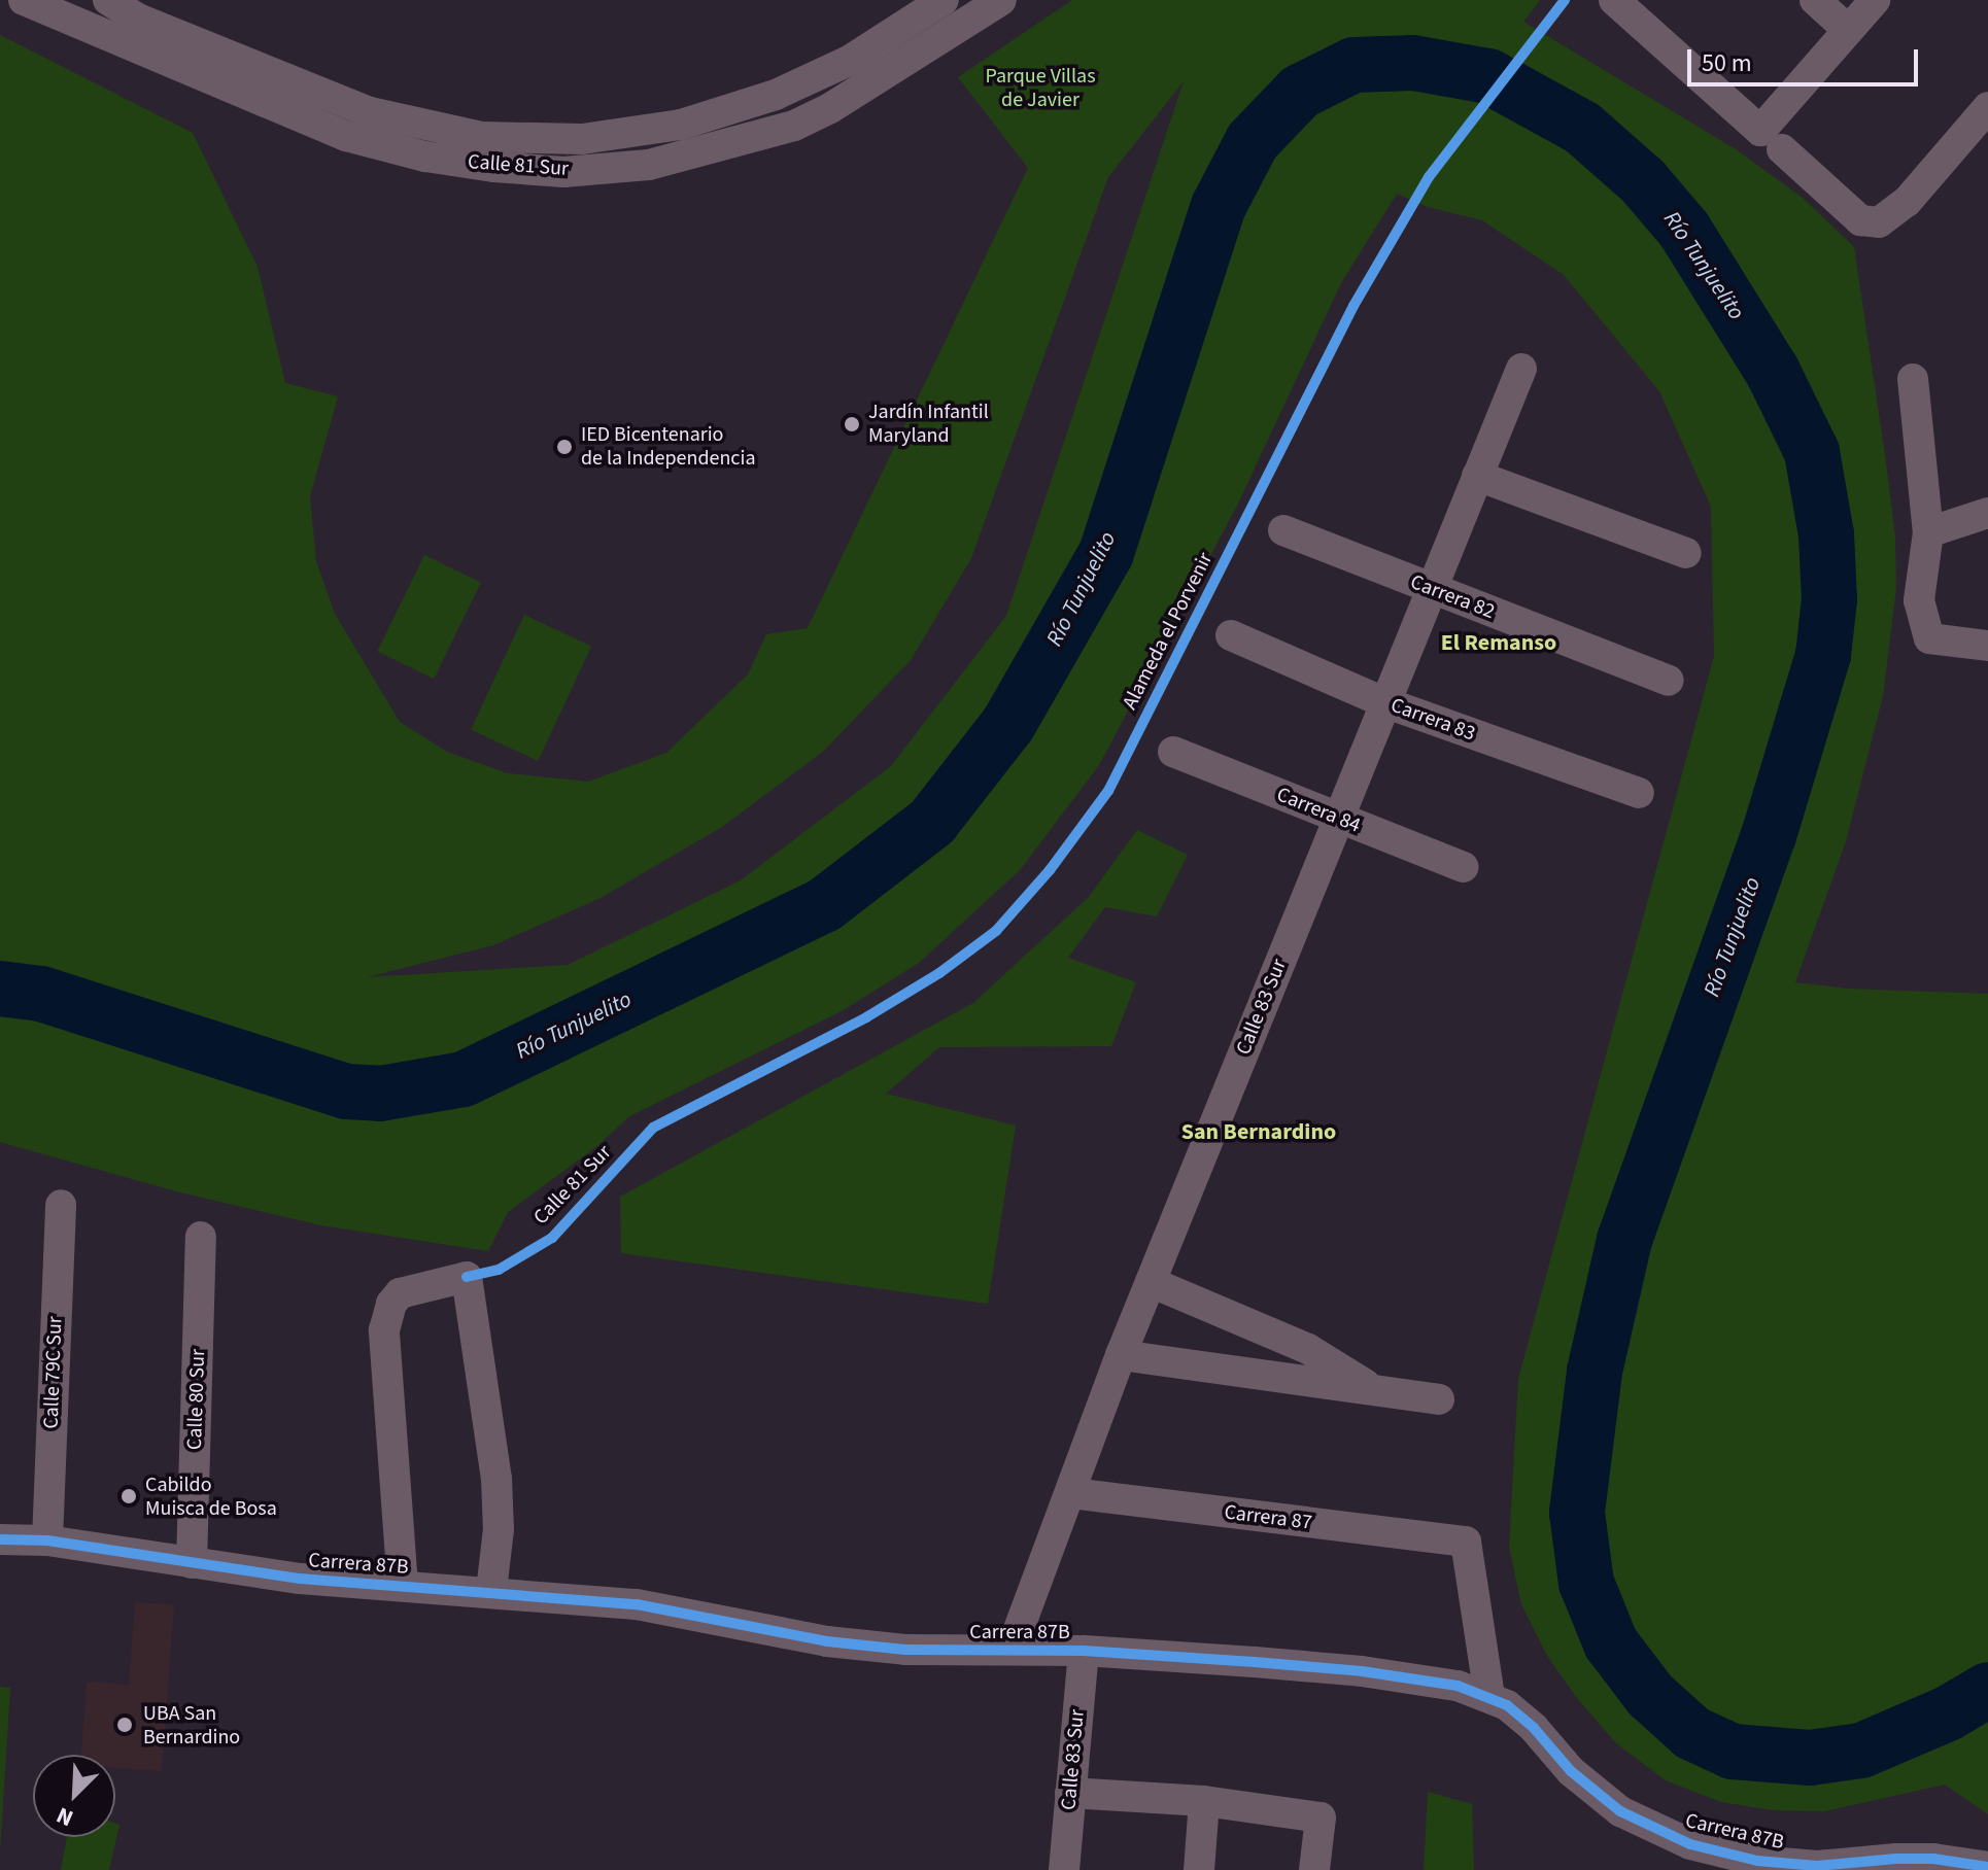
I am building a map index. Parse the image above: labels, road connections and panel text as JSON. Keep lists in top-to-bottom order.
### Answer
{
  "streets": {
    "street": [
      "Calle 81 Sur",
      "Carrera 82",
      "Carrera 83",
      "Carrera 84",
      "Calle 83 Sur",
      "Calle 79C Sur",
      "Calle 80 Sur",
      "Carrera 87",
      "Carrera 87B"
    ],
    "cycle path": ["Alameda el Porvenir"]
  },
  "crossings": [
    ["Carrera 82", "Calle 83 Sur"],
    ["Carrera 83", "Calle 83 Sur"],
    ["Carrera 84", "Calle 83 Sur"],
    ["Calle 83 Sur", "Carrera 87"],
    ["Calle 83 Sur", "Carrera 87B"],
    ["Calle 79C Sur", "Carrera 87B"],
    ["Calle 80 Sur", "Carrera 87B"],
    ["Carrera 87", "Carrera 87B"]
  ],
  "districts": ["El Remanso", "San Bernardino"],
  "water": ["Río Tunjuelito"],
  "parks": ["Parque Villas de Javier"],
  "places": [
    "Jardín Infantil Maryland",
    "IED Bicentenario de la Independencia",
    "Cabildo Muisca de Bosa",
    "UBA San Bernardino"
  ],
  "scale_bar": "50 m",
  "north": "bottom left"
}
